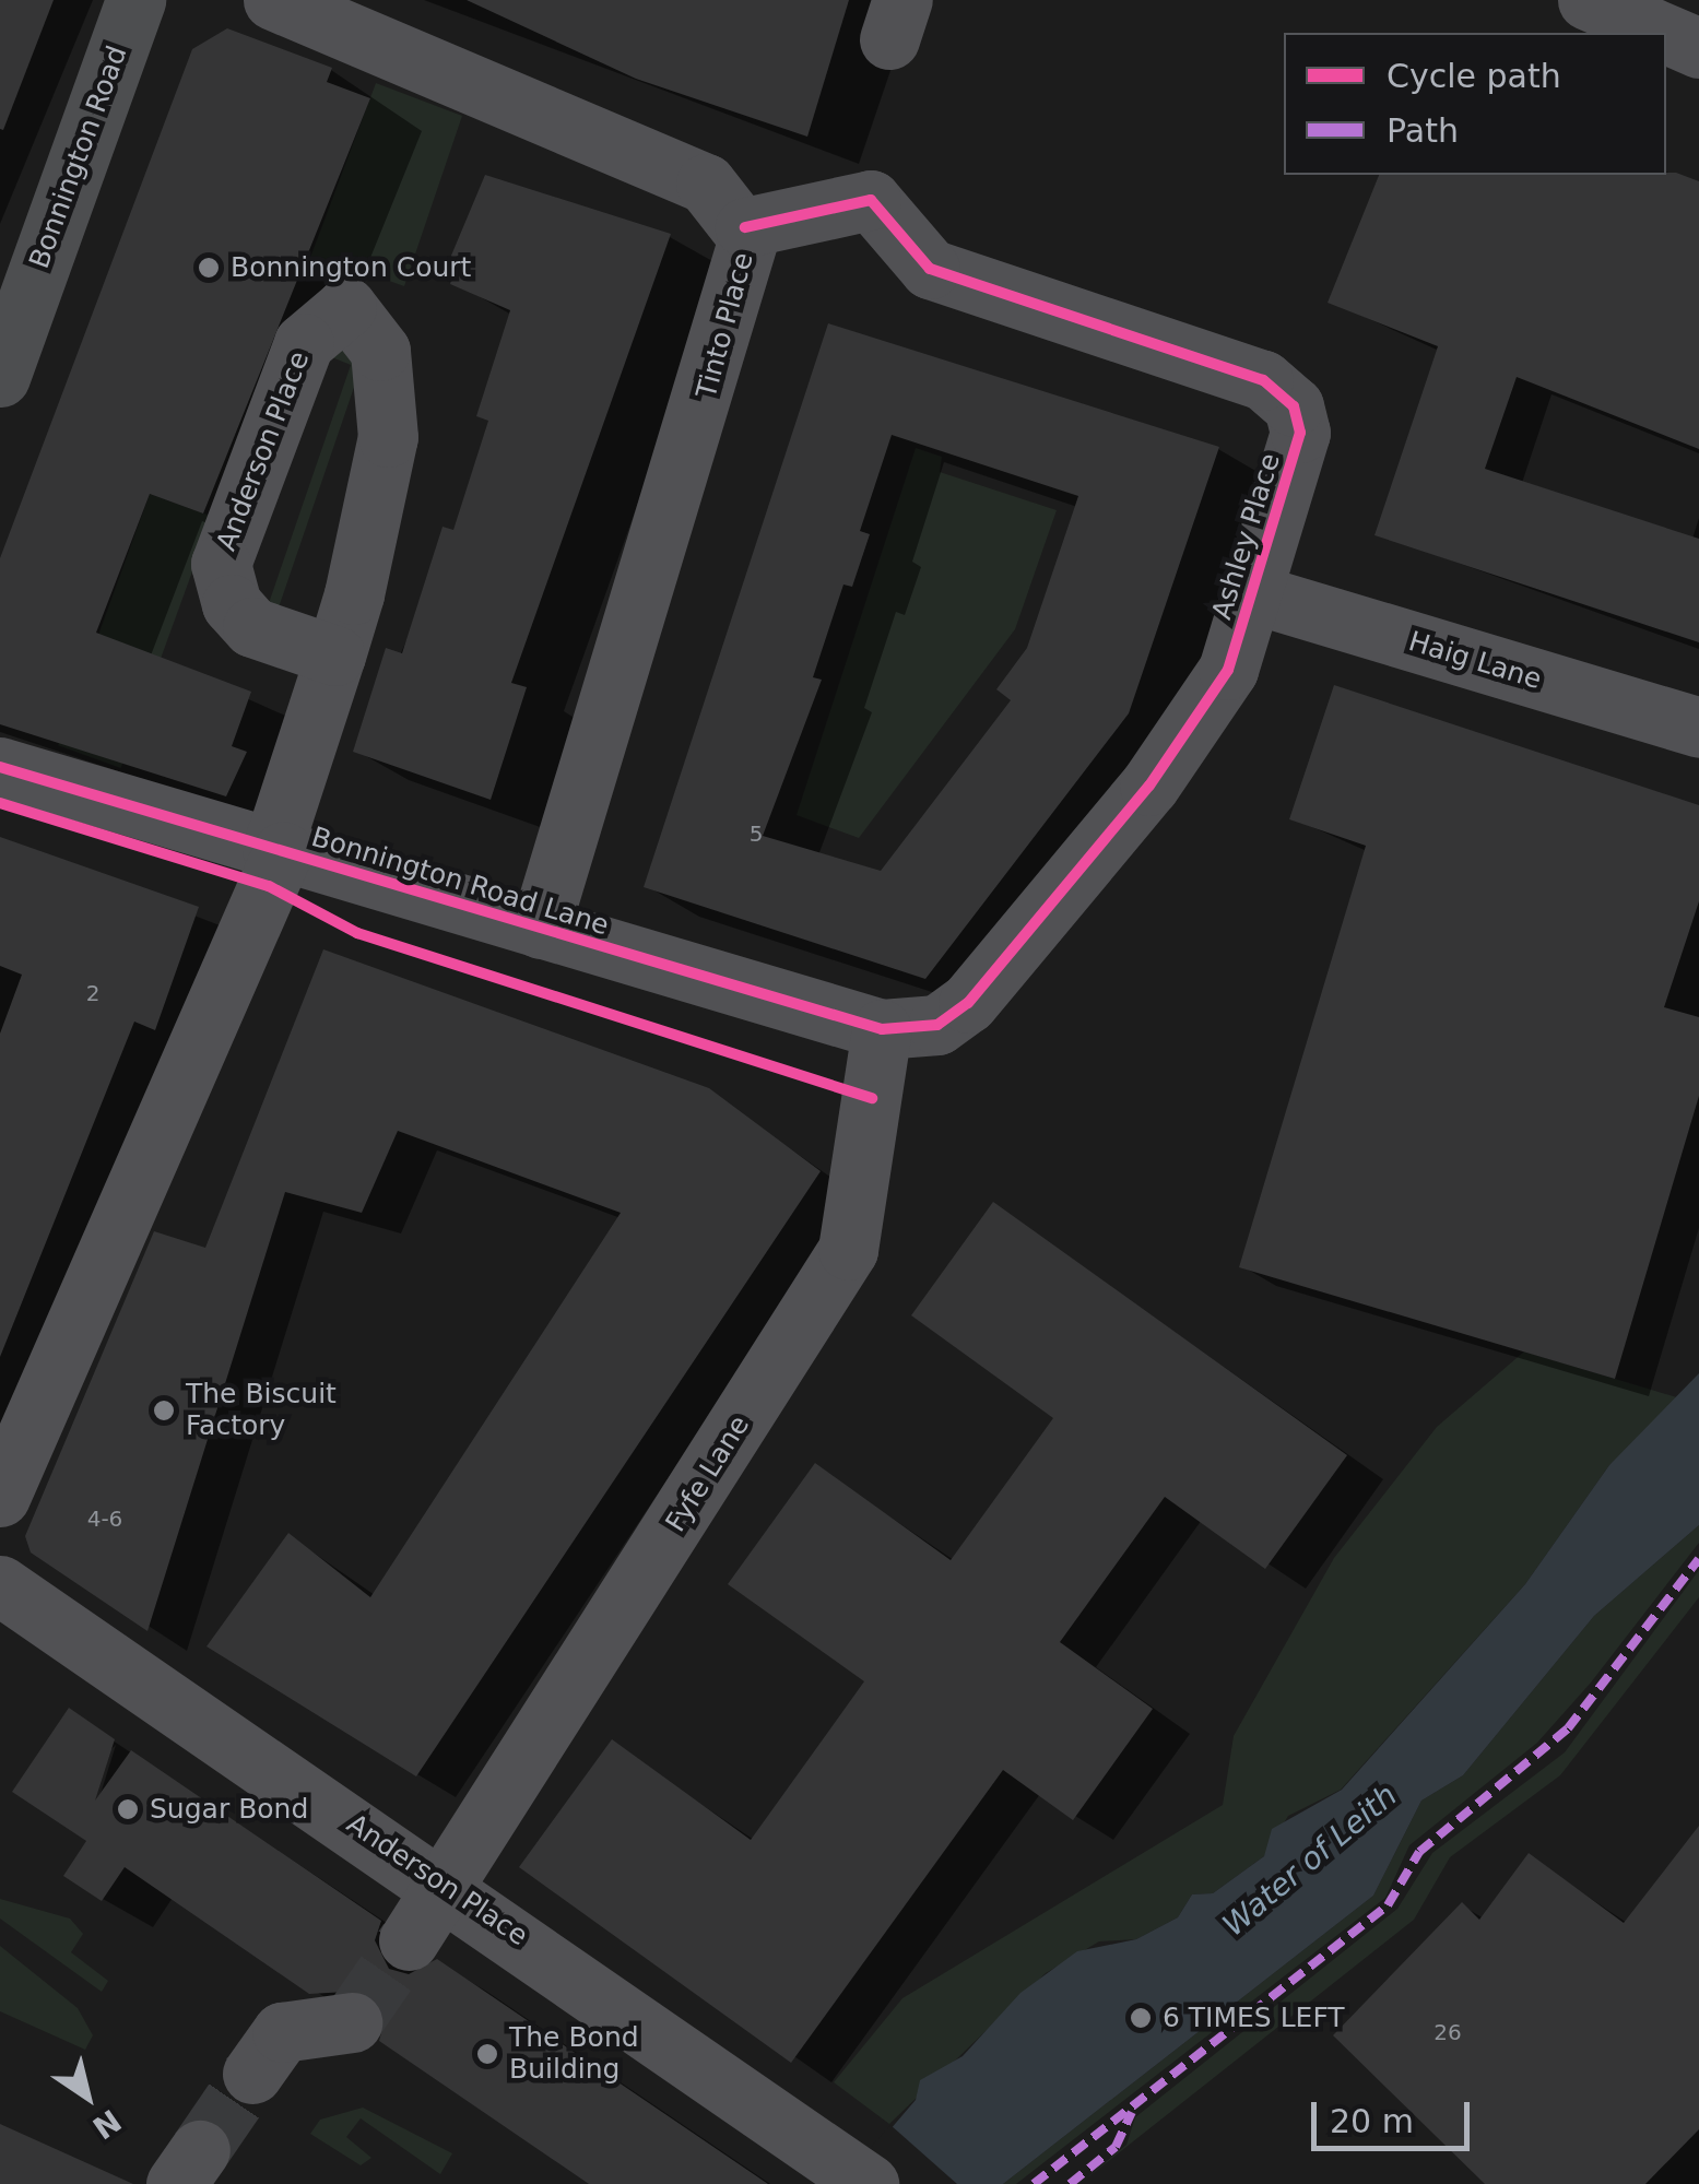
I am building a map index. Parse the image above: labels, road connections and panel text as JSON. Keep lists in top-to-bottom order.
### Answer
{
  "streets": {
    "main road": ["Bonnington Road"],
    "street": [
      "Tinto Place",
      "Anderson Place",
      "Ashley Place",
      "Haig Lane",
      "Bonnington Road Lane",
      "Fyfe Lane"
    ]
  },
  "crossings": [
    ["Tinto Place", "Ashley Place"],
    ["Tinto Place", "Bonnington Road Lane"],
    ["Anderson Place", "Bonnington Road Lane"],
    ["Anderson Place", "Fyfe Lane"],
    ["Ashley Place", "Haig Lane"],
    ["Ashley Place", "Bonnington Road Lane"],
    ["Ashley Place", "Fyfe Lane"],
    ["Bonnington Road Lane", "Fyfe Lane"]
  ],
  "water": ["Water of Leith"],
  "places": [
    "Bonnington Court",
    "The Biscuit Factory",
    "Sugar Bond",
    "6 TIMES LEFT",
    "The Bond Building"
  ],
  "house_numbers": [
    "5",
    "2",
    "4-6",
    "26"
  ],
  "legend": ["Cycle path", "Path"],
  "scale_bar": "20 m",
  "north": "bottom right"
}
